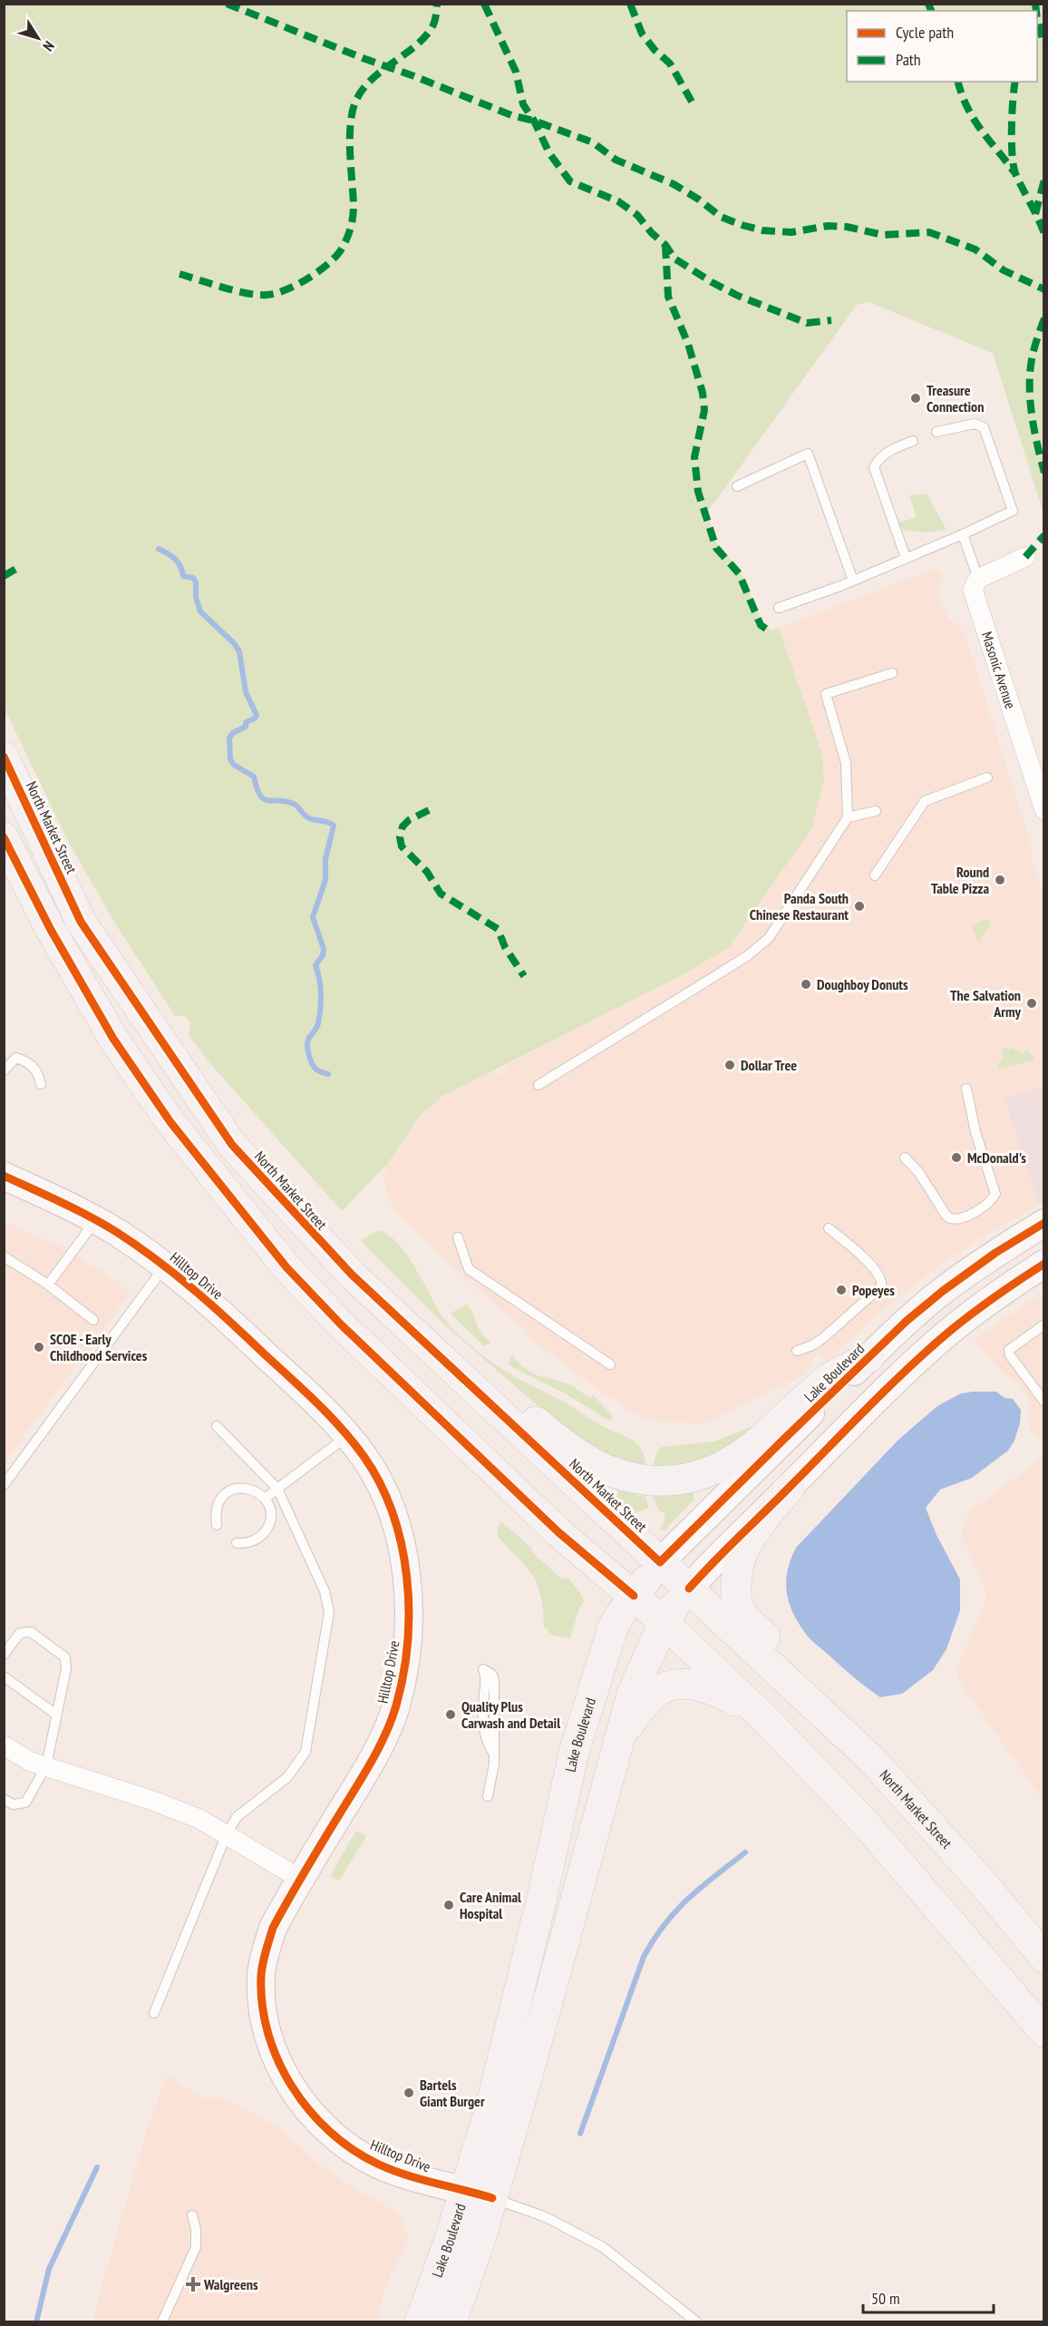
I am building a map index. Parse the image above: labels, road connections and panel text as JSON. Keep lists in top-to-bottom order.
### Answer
{
  "streets": {
    "main road": ["North Market Street", "Hilltop Drive", "Lake Boulevard"],
    "street": ["Masonic Avenue"]
  },
  "crossings": [
    ["North Market Street", "Lake Boulevard"],
    ["Hilltop Drive", "Lake Boulevard"]
  ],
  "places": {
    "other": [
      "Treasure Connection",
      "Round Table Pizza",
      "Panda South Chinese Restaurant",
      "Doughboy Donuts",
      "The Salvation Army",
      "Dollar Tree",
      "McDonald's",
      "Popeyes",
      "SCOE - Early Childhood Services",
      "Quality Plus Carwash and Detail",
      "Care Animal Hospital",
      "Bartels Giant Burger"
    ],
    "health": ["Walgreens"]
  },
  "legend": ["Cycle path", "Path"],
  "scale_bar": "50 m",
  "north": "bottom right"
}
